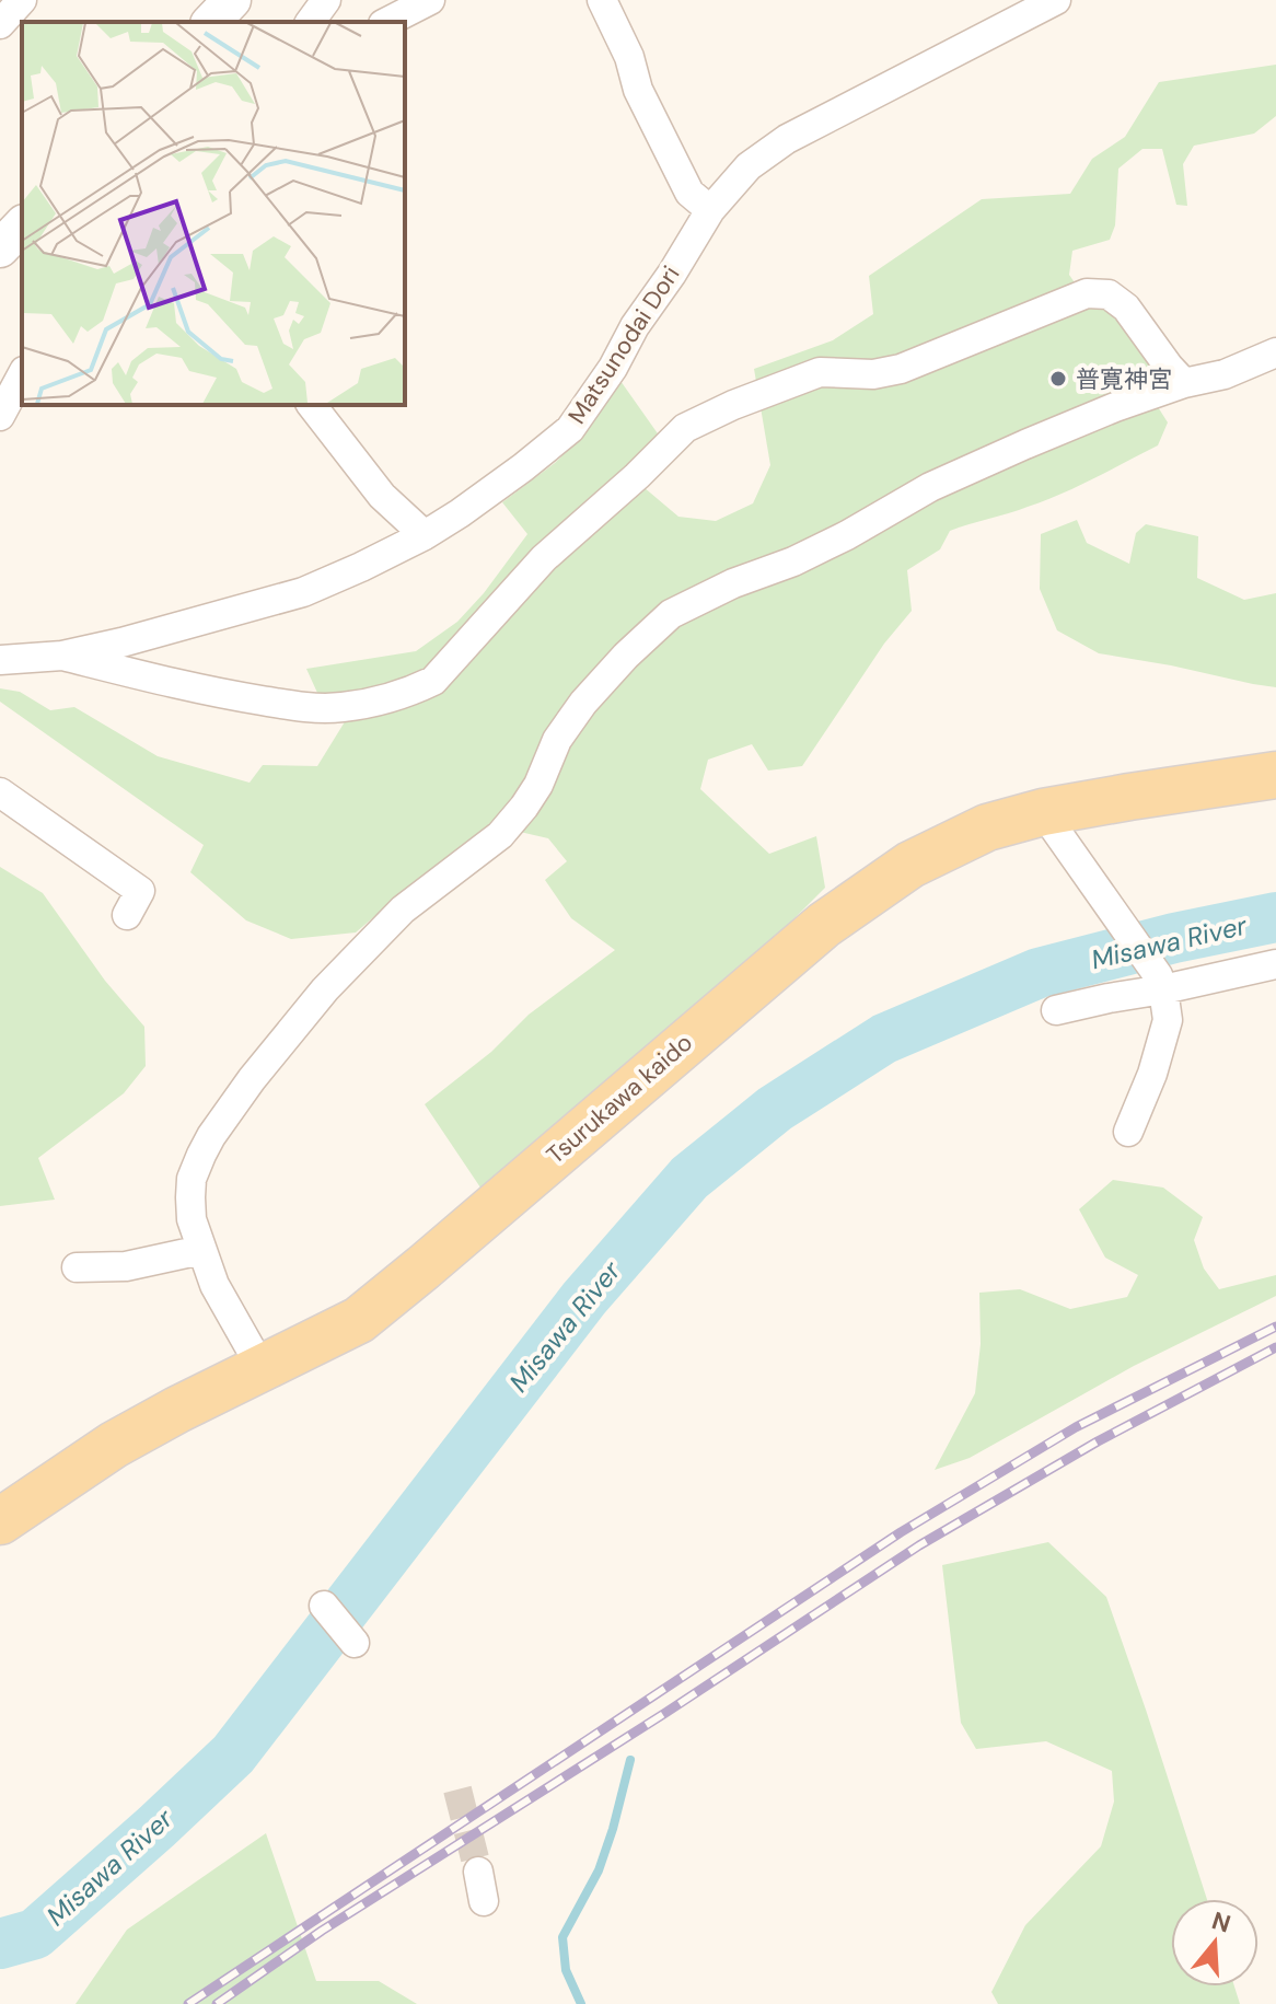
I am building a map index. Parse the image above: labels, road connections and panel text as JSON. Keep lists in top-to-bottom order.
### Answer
{
  "streets": {
    "main road": ["Tsurukawa kaido"],
    "street": ["Matsunodai Dori"]
  },
  "water": ["Misawa River"],
  "places": ["普寛神宮"],
  "north": "top"
}
